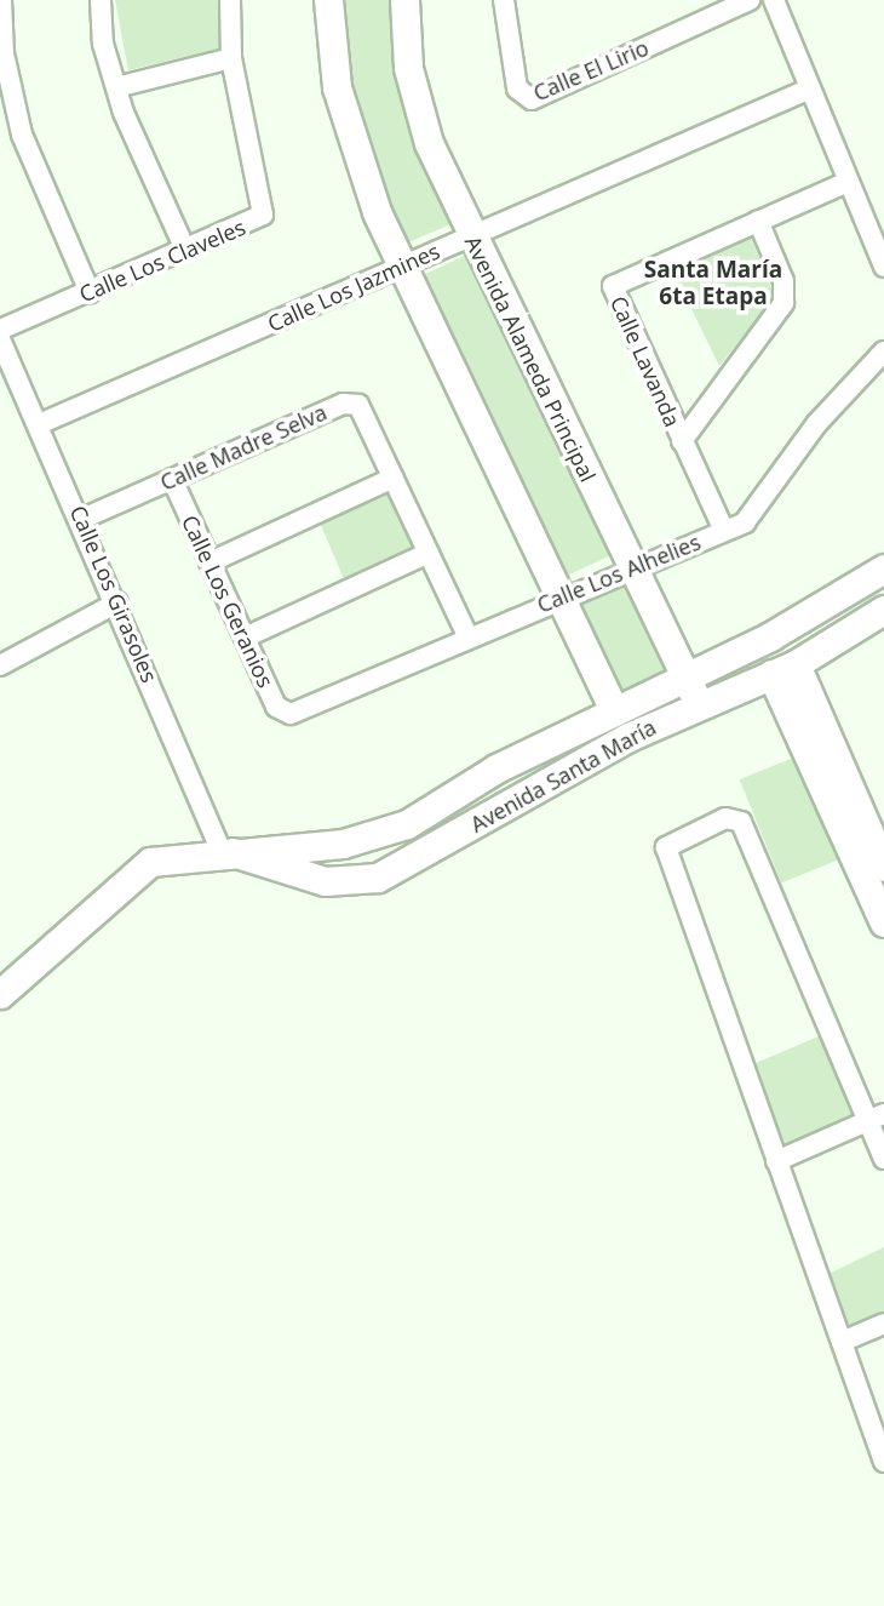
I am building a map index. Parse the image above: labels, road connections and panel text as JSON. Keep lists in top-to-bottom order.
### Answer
{
  "streets": {
    "street": [
      "Calle El Lirio",
      "Calle Los Claveles",
      "Calle Los Jazmines",
      "Avenida Alameda Principal",
      "Calle Lavanda",
      "Calle Madre Selva",
      "Calle Los Alhelies",
      "Calle Los Girasoles",
      "Calle Los Geranios",
      "Avenida Santa María"
    ]
  },
  "crossings": [
    ["Calle Los Jazmines", "Avenida Alameda Principal"],
    ["Calle Los Jazmines", "Calle Los Girasoles"],
    ["Avenida Alameda Principal", "Calle Los Alhelies"],
    ["Avenida Alameda Principal", "Avenida Santa María"],
    ["Calle Lavanda", "Calle Los Alhelies"],
    ["Calle Madre Selva", "Calle Los Alhelies"],
    ["Calle Madre Selva", "Calle Los Girasoles"],
    ["Calle Madre Selva", "Calle Los Geranios"],
    ["Calle Los Alhelies", "Calle Los Geranios"],
    ["Calle Los Girasoles", "Avenida Santa María"]
  ],
  "districts": ["Santa María 6ta Etapa"]
}
